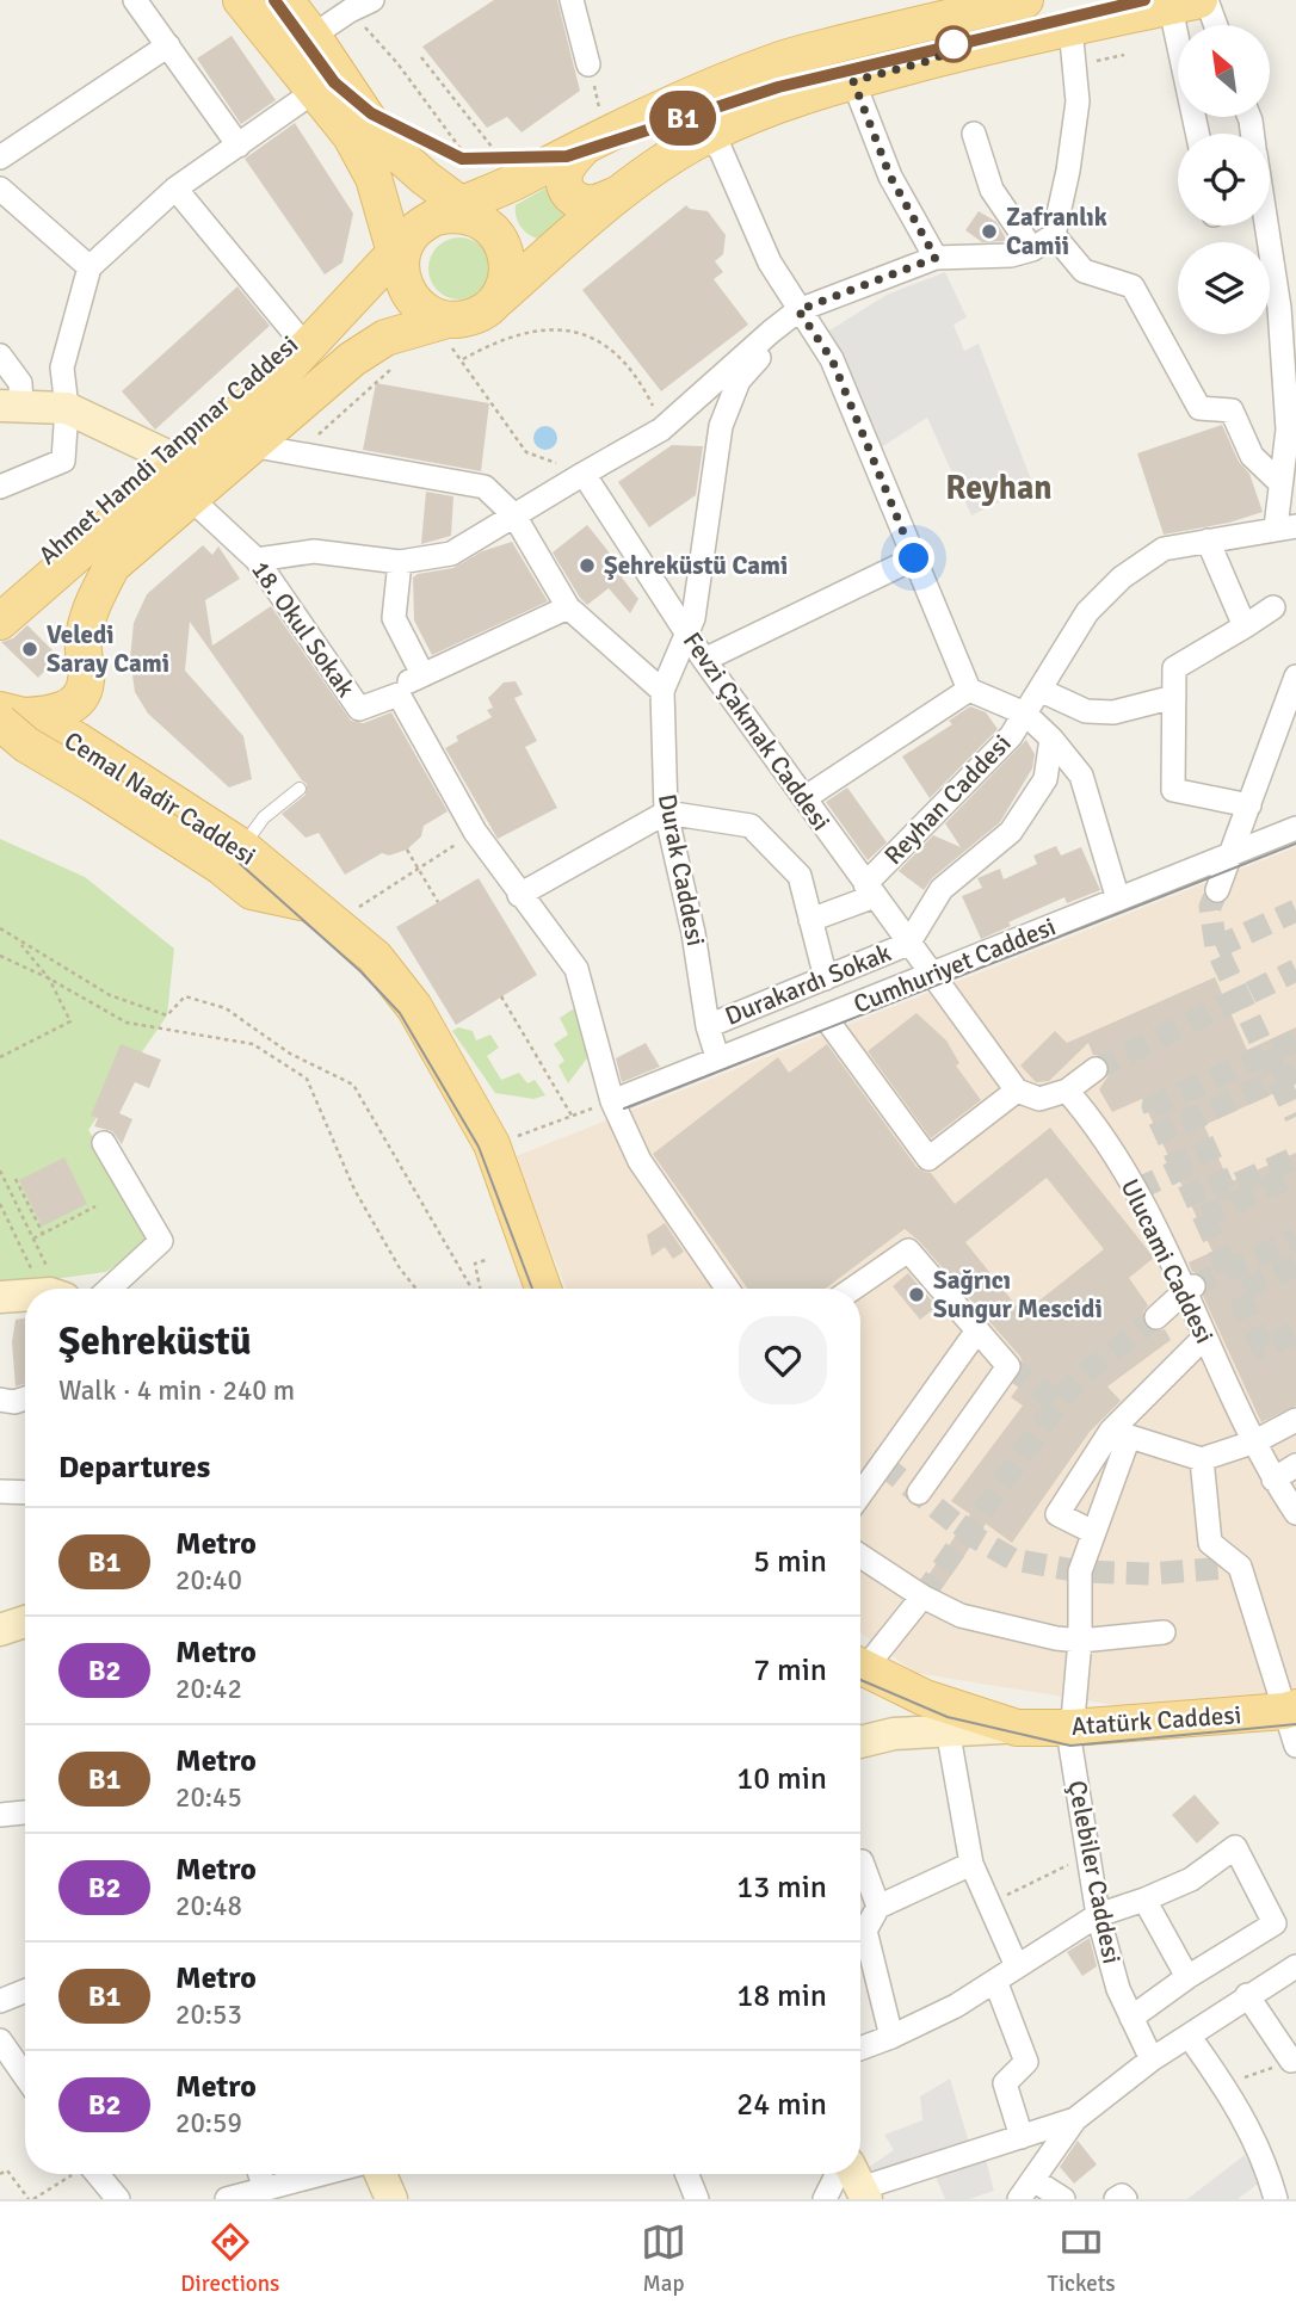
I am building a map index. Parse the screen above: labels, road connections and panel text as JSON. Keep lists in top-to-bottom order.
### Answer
{
  "streets": {
    "main road": ["Ahmet Hamdi Tanpınar Caddesi", "Cemal Nadir Caddesi", "Atatürk Caddesi"],
    "street": [
      "18. Okul Sokak",
      "Fevzi Çakmak Caddesi",
      "Reyhan Caddesi",
      "Durak Caddesi",
      "Cumhuriyet Caddesi",
      "Durakardı Sokak",
      "Ulucami Caddesi",
      "Çelebiler Caddesi"
    ]
  },
  "crossings": [
    ["Ahmet Hamdi Tanpınar Caddesi", "18. Okul Sokak"],
    ["Ahmet Hamdi Tanpınar Caddesi", "Cemal Nadir Caddesi"],
    ["Fevzi Çakmak Caddesi", "Reyhan Caddesi"],
    ["Fevzi Çakmak Caddesi", "Durak Caddesi"],
    ["Fevzi Çakmak Caddesi", "Cumhuriyet Caddesi"],
    ["Fevzi Çakmak Caddesi", "Durakardı Sokak"],
    ["Durak Caddesi", "Cumhuriyet Caddesi"],
    ["Durak Caddesi", "Durakardı Sokak"],
    ["Atatürk Caddesi", "Çelebiler Caddesi"]
  ],
  "districts": ["Reyhan"],
  "places": [
    "Zafranlık Camii",
    "Şehreküstü Cami",
    "Veledi Saray Cami",
    "Sağrıcı Sungur Mescidi"
  ],
  "lines": ["metro line B1"],
  "north": "top left",
  "page": {
    "on_map": "B1",
    "heading": [
      ["Şehreküstü", "Walk · 4 min · 240 m"],
      "Departures"
    ],
    "list": [
      {
        "mark": "B1",
        "name": "Metro",
        "note": "20:40",
        "value": "5 min"
      },
      {
        "mark": "B2",
        "name": "Metro",
        "note": "20:42",
        "value": "7 min"
      },
      {
        "mark": "B1",
        "name": "Metro",
        "note": "20:45",
        "value": "10 min"
      },
      {
        "mark": "B2",
        "name": "Metro",
        "note": "20:48",
        "value": "13 min"
      },
      {
        "mark": "B1",
        "name": "Metro",
        "note": "20:53",
        "value": "18 min"
      },
      {
        "mark": "B2",
        "name": "Metro",
        "note": "20:59",
        "value": "24 min"
      }
    ],
    "tabs": ["Directions", "Map", "Tickets"]
  }
}
